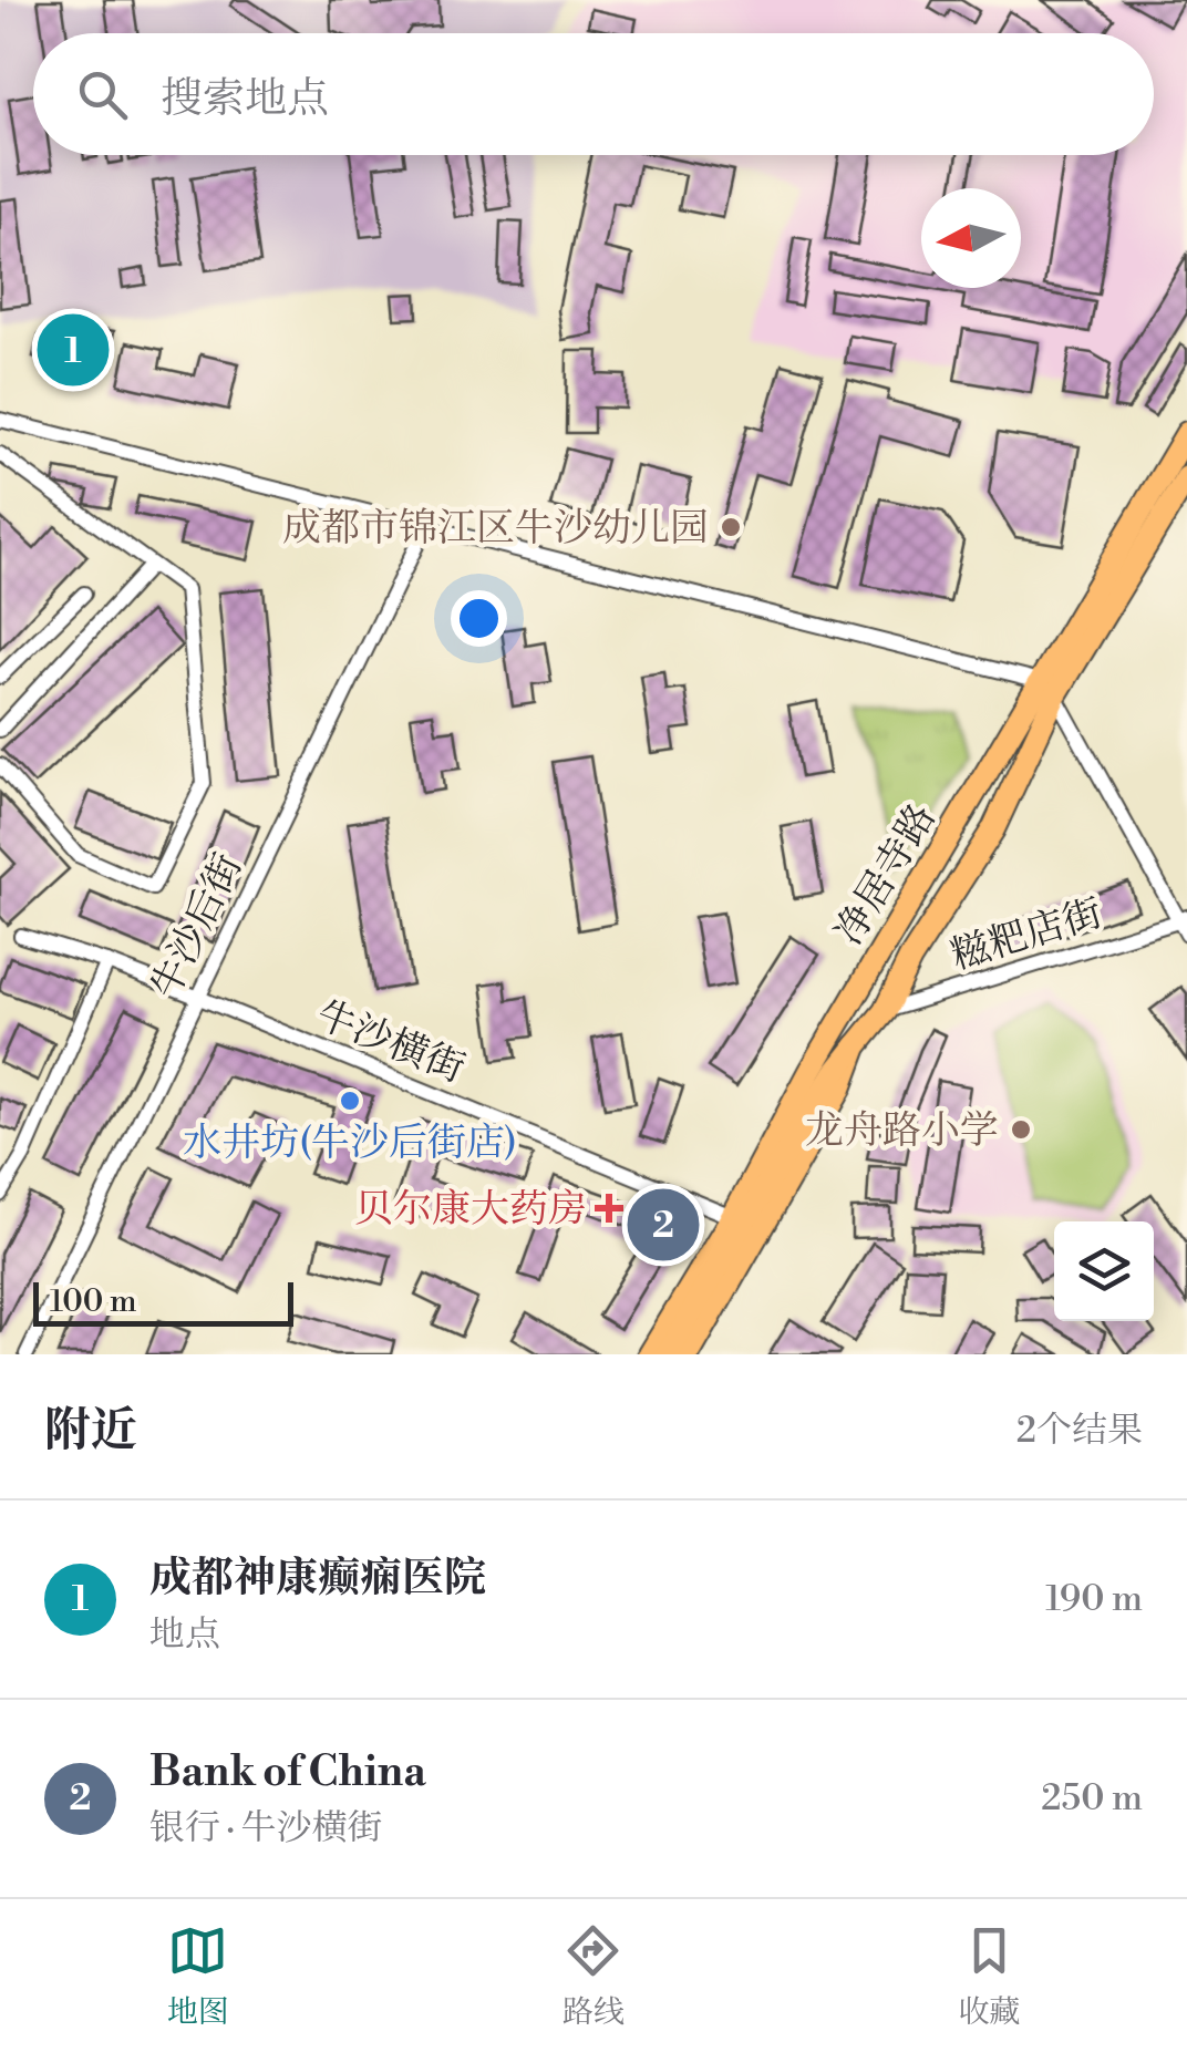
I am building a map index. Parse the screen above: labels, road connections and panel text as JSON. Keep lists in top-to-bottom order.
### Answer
{
  "streets": {
    "main road": ["净居寺路"],
    "street": ["牛沙后街", "糍粑店街", "牛沙横街"]
  },
  "crossings": [
    ["净居寺路", "糍粑店街"],
    ["净居寺路", "牛沙横街"],
    ["牛沙后街", "牛沙横街"]
  ],
  "places": {
    "other": ["成都市锦江区牛沙幼儿园", "水井坊(牛沙后街店)", "龙舟路小学"],
    "health": ["贝尔康大药房"]
  },
  "scale_bar": "100 m",
  "north": "left",
  "page": {
    "search": "搜索地点",
    "pins": ["1", "2"],
    "scale": "100 m",
    "heading": ["附近", "2个结果"],
    "list": [
      {
        "mark": "1",
        "name": "成都神康癫痫医院",
        "note": "地点",
        "value": "190 m"
      },
      {
        "mark": "2",
        "name": "Bank of China",
        "note": "银行 · 牛沙横街",
        "value": "250 m"
      }
    ],
    "nav": ["地图", "路线", "收藏"]
  }
}
